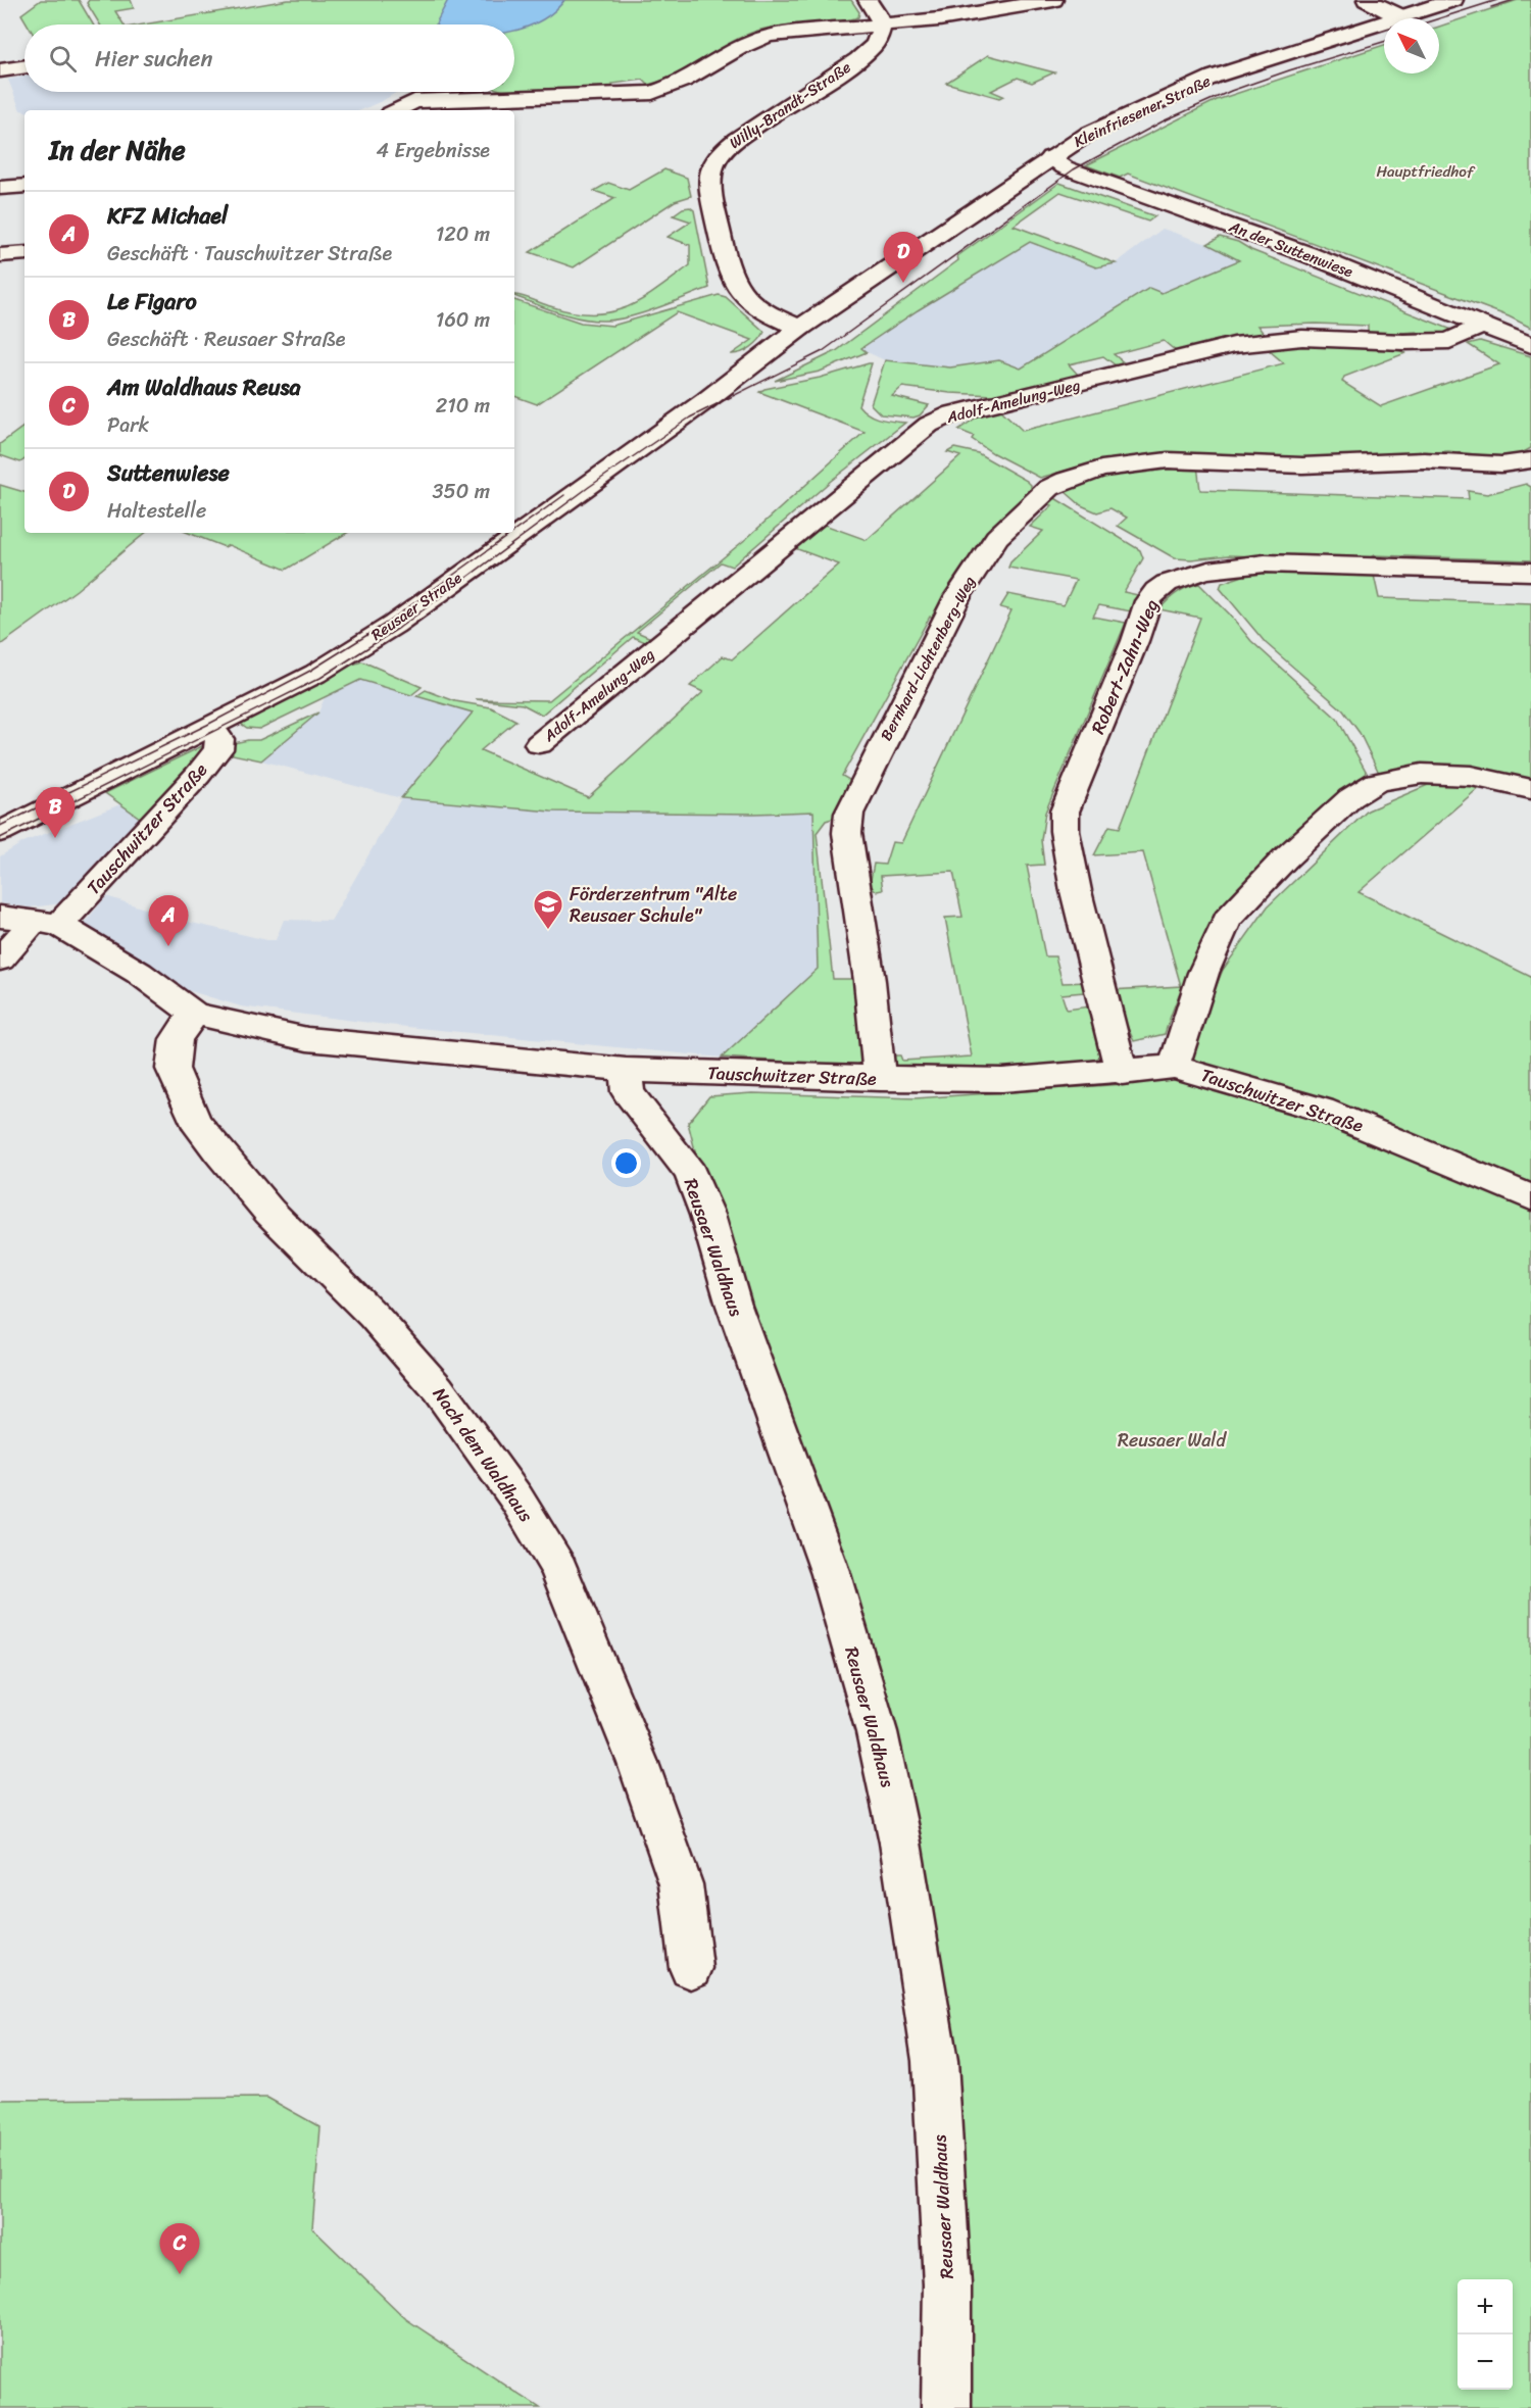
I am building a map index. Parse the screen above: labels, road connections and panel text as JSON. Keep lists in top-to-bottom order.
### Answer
{
  "streets": {
    "street": [
      "Willy-Brandt-Straße",
      "Kleinfriesener Straße",
      "An der Suttenwiese",
      "Adolf-Amelung-Weg",
      "Reusaer Straße",
      "Bernhard-Lichtenberg-Weg",
      "Robert-Zahn-Weg",
      "Tauschwitzer Straße",
      "Reusaer Waldhaus",
      "Nach dem Waldhaus"
    ]
  },
  "crossings": [
    ["Willy-Brandt-Straße", "Kleinfriesener Straße"],
    ["Willy-Brandt-Straße", "Reusaer Straße"],
    ["Kleinfriesener Straße", "An der Suttenwiese"],
    ["Kleinfriesener Straße", "Reusaer Straße"],
    ["An der Suttenwiese", "Adolf-Amelung-Weg"],
    ["Reusaer Straße", "Tauschwitzer Straße"],
    ["Bernhard-Lichtenberg-Weg", "Tauschwitzer Straße"],
    ["Robert-Zahn-Weg", "Tauschwitzer Straße"],
    ["Tauschwitzer Straße", "Reusaer Waldhaus"],
    ["Tauschwitzer Straße", "Nach dem Waldhaus"]
  ],
  "parks": ["Hauptfriedhof", "Reusaer Wald"],
  "places": {
    "school or university": ["Förderzentrum \"Alte Reusaer Schule\""]
  },
  "north": "top left",
  "page": {
    "search": "Hier suchen",
    "heading": ["In der Nähe", "4 Ergebnisse"],
    "list": [
      {
        "mark": "A",
        "name": "KFZ Michael",
        "note": "Geschäft · Tauschwitzer Straße",
        "value": "120 m"
      },
      {
        "mark": "B",
        "name": "Le Figaro",
        "note": "Geschäft · Reusaer Straße",
        "value": "160 m"
      },
      {
        "mark": "C",
        "name": "Am Waldhaus Reusa",
        "note": "Park",
        "value": "210 m"
      },
      {
        "mark": "D",
        "name": "Suttenwiese",
        "note": "Haltestelle",
        "value": "350 m"
      }
    ],
    "pins": [
      "D",
      "B",
      "A",
      "C"
    ],
    "map_buttons": ["+", "−"]
  }
}
